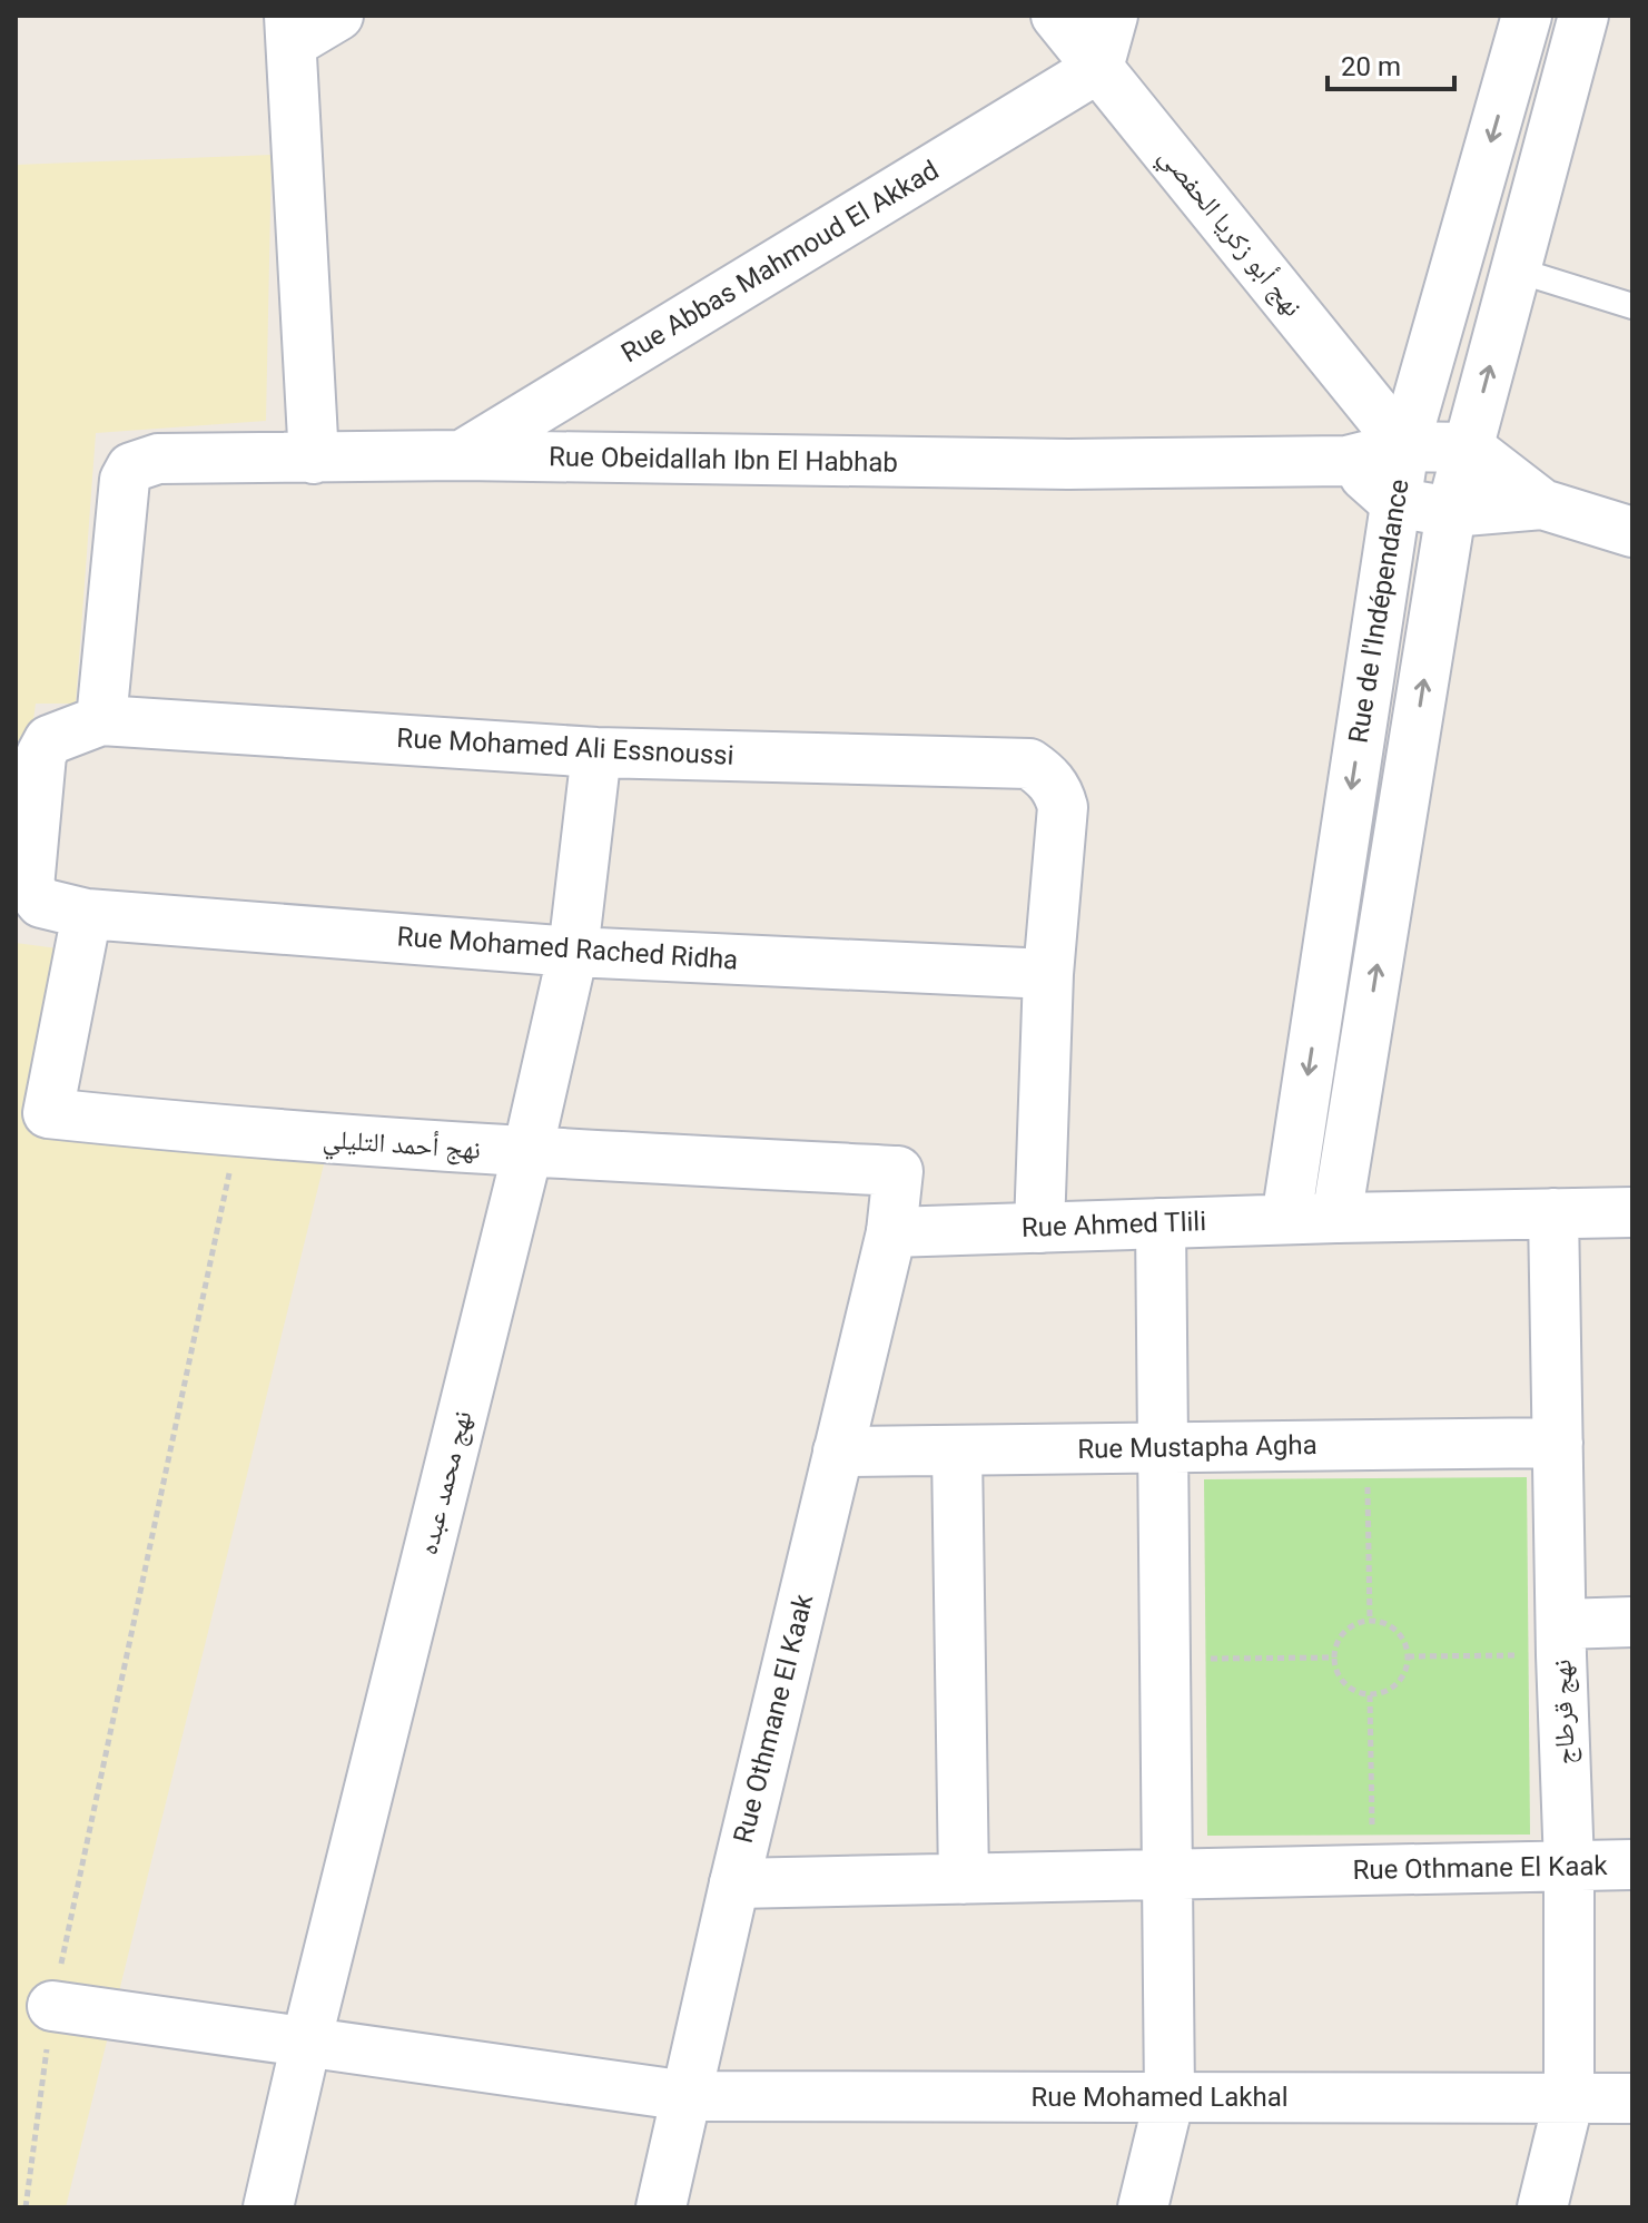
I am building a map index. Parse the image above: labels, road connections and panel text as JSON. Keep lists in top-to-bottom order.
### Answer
{
  "streets": {
    "street": [
      "نهج أبو زكريا الحفصي",
      "Rue Abbas Mahmoud El Akkad",
      "Rue Obeidallah Ibn El Habhab",
      "Rue de l'Indépendance",
      "Rue Mohamed Ali Essnoussi",
      "Rue Mohamed Rached Ridha",
      "نهج أحمد التليلي",
      "Rue Ahmed Tlili",
      "Rue Mustapha Agha",
      "نهج محمد عبده",
      "نهج قرطاج",
      "Rue Othmane El Kaak",
      "Rue Mohamed Lakhal"
    ]
  },
  "crossings": [
    ["نهج أبو زكريا الحفصي", "Rue Abbas Mahmoud El Akkad"],
    ["نهج أبو زكريا الحفصي", "Rue Obeidallah Ibn El Habhab"],
    ["نهج أبو زكريا الحفصي", "Rue de l'Indépendance"],
    ["Rue Abbas Mahmoud El Akkad", "Rue Obeidallah Ibn El Habhab"],
    ["Rue Obeidallah Ibn El Habhab", "Rue de l'Indépendance"],
    ["Rue Obeidallah Ibn El Habhab", "Rue Mohamed Ali Essnoussi"],
    ["Rue Obeidallah Ibn El Habhab", "Rue Mohamed Rached Ridha"],
    ["Rue de l'Indépendance", "Rue Ahmed Tlili"],
    ["Rue Mohamed Ali Essnoussi", "Rue Mohamed Rached Ridha"],
    ["Rue Mohamed Ali Essnoussi", "نهج محمد عبده"],
    ["Rue Mohamed Rached Ridha", "نهج أحمد التليلي"],
    ["Rue Mohamed Rached Ridha", "نهج محمد عبده"],
    ["نهج أحمد التليلي", "Rue Ahmed Tlili"],
    ["نهج أحمد التليلي", "نهج محمد عبده"],
    ["نهج أحمد التليلي", "Rue Othmane El Kaak"],
    ["Rue Ahmed Tlili", "Rue Othmane El Kaak"],
    ["Rue Mustapha Agha", "نهج قرطاج"],
    ["Rue Mustapha Agha", "Rue Othmane El Kaak"],
    ["نهج محمد عبده", "Rue Mohamed Lakhal"],
    ["نهج قرطاج", "Rue Othmane El Kaak"],
    ["نهج قرطاج", "Rue Mohamed Lakhal"],
    ["Rue Othmane El Kaak", "Rue Mohamed Lakhal"]
  ],
  "scale_bar": "20 m"
}
